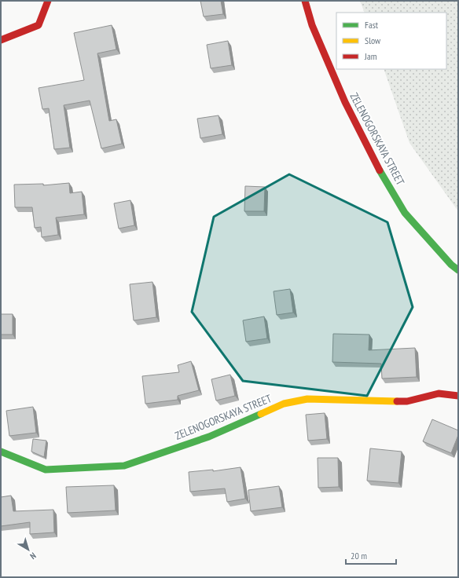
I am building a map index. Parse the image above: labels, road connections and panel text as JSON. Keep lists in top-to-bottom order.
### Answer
{
  "streets": {
    "street": ["ZELENOGORSKAYA STREET"]
  },
  "legend": ["Fast", "Slow", "Jam"],
  "scale_bar": "20 m",
  "north": "bottom right"
}
